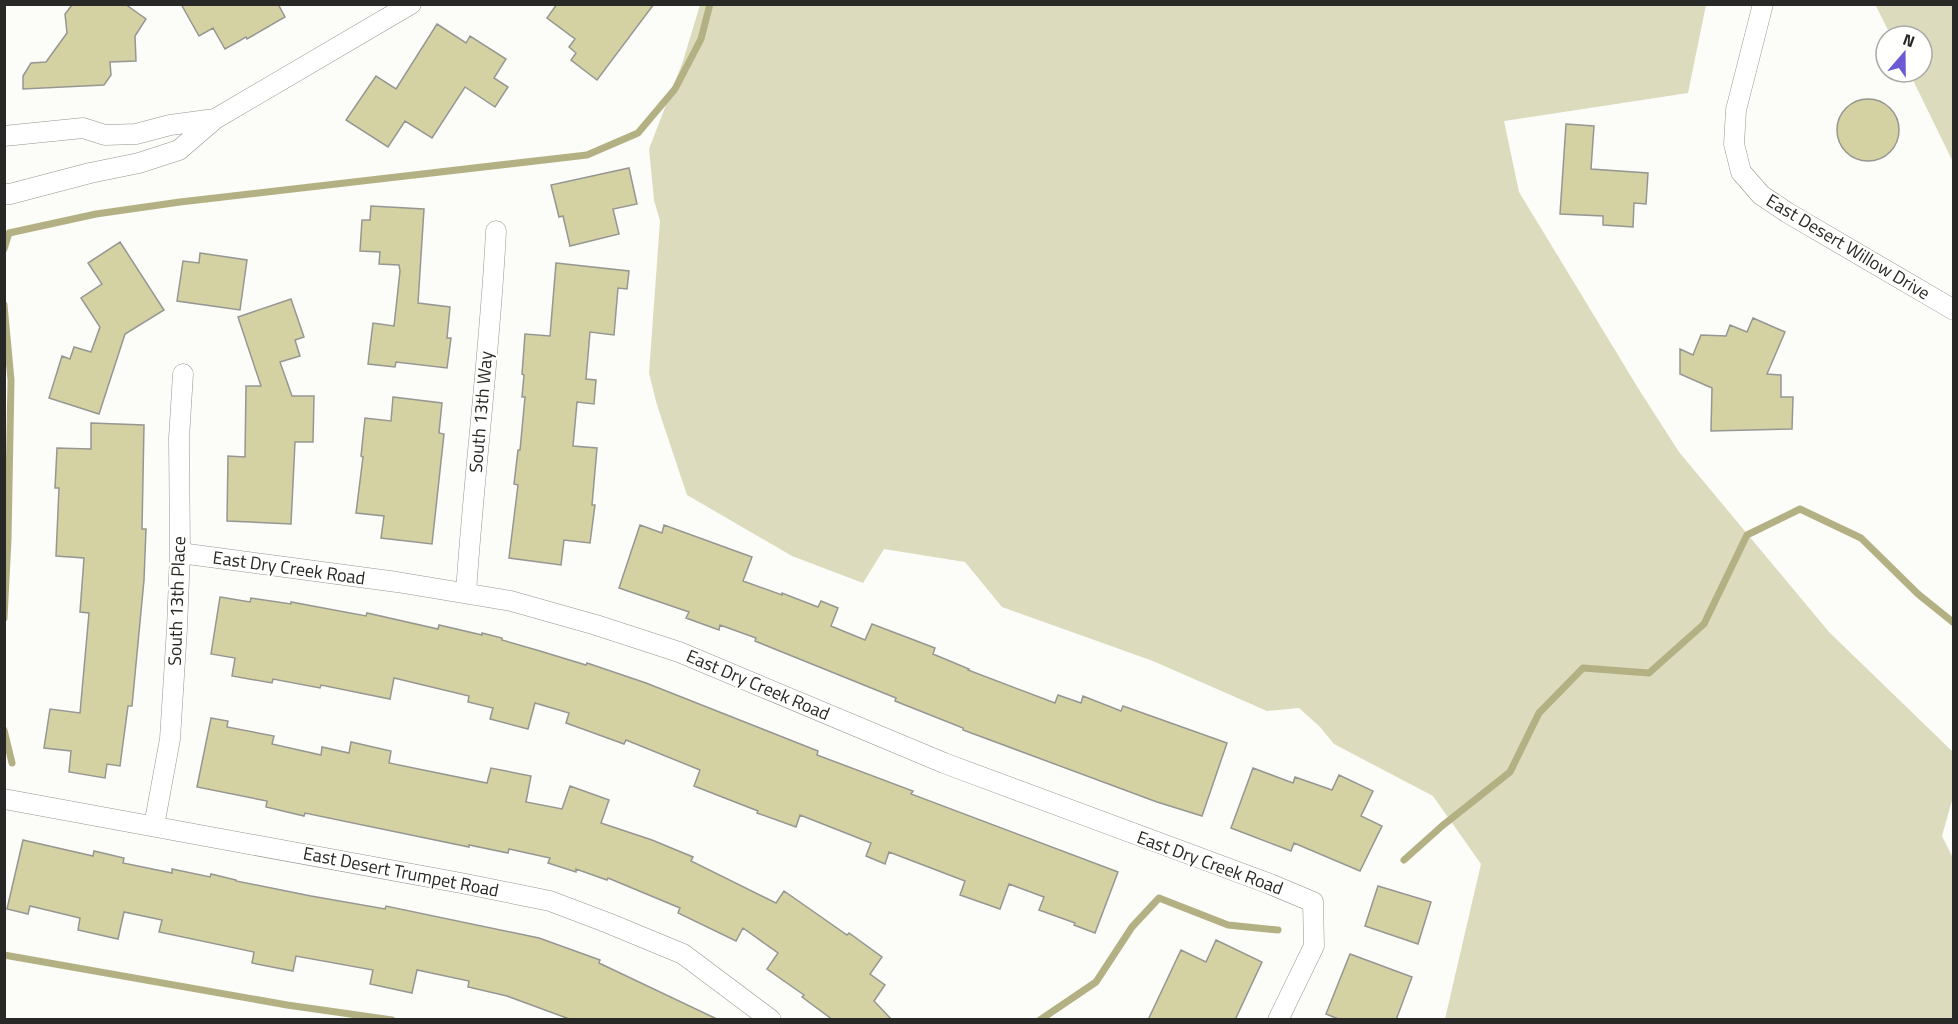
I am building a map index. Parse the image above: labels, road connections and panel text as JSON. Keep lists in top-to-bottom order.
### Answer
{
  "streets": {
    "street": [
      "East Desert Willow Drive",
      "South 13th Way",
      "East Dry Creek Road",
      "South 13th Place",
      "East Desert Trumpet Road"
    ]
  },
  "crossings": [
    ["South 13th Way", "East Dry Creek Road"],
    ["East Dry Creek Road", "South 13th Place"],
    ["South 13th Place", "East Desert Trumpet Road"]
  ],
  "north": "top"
}
